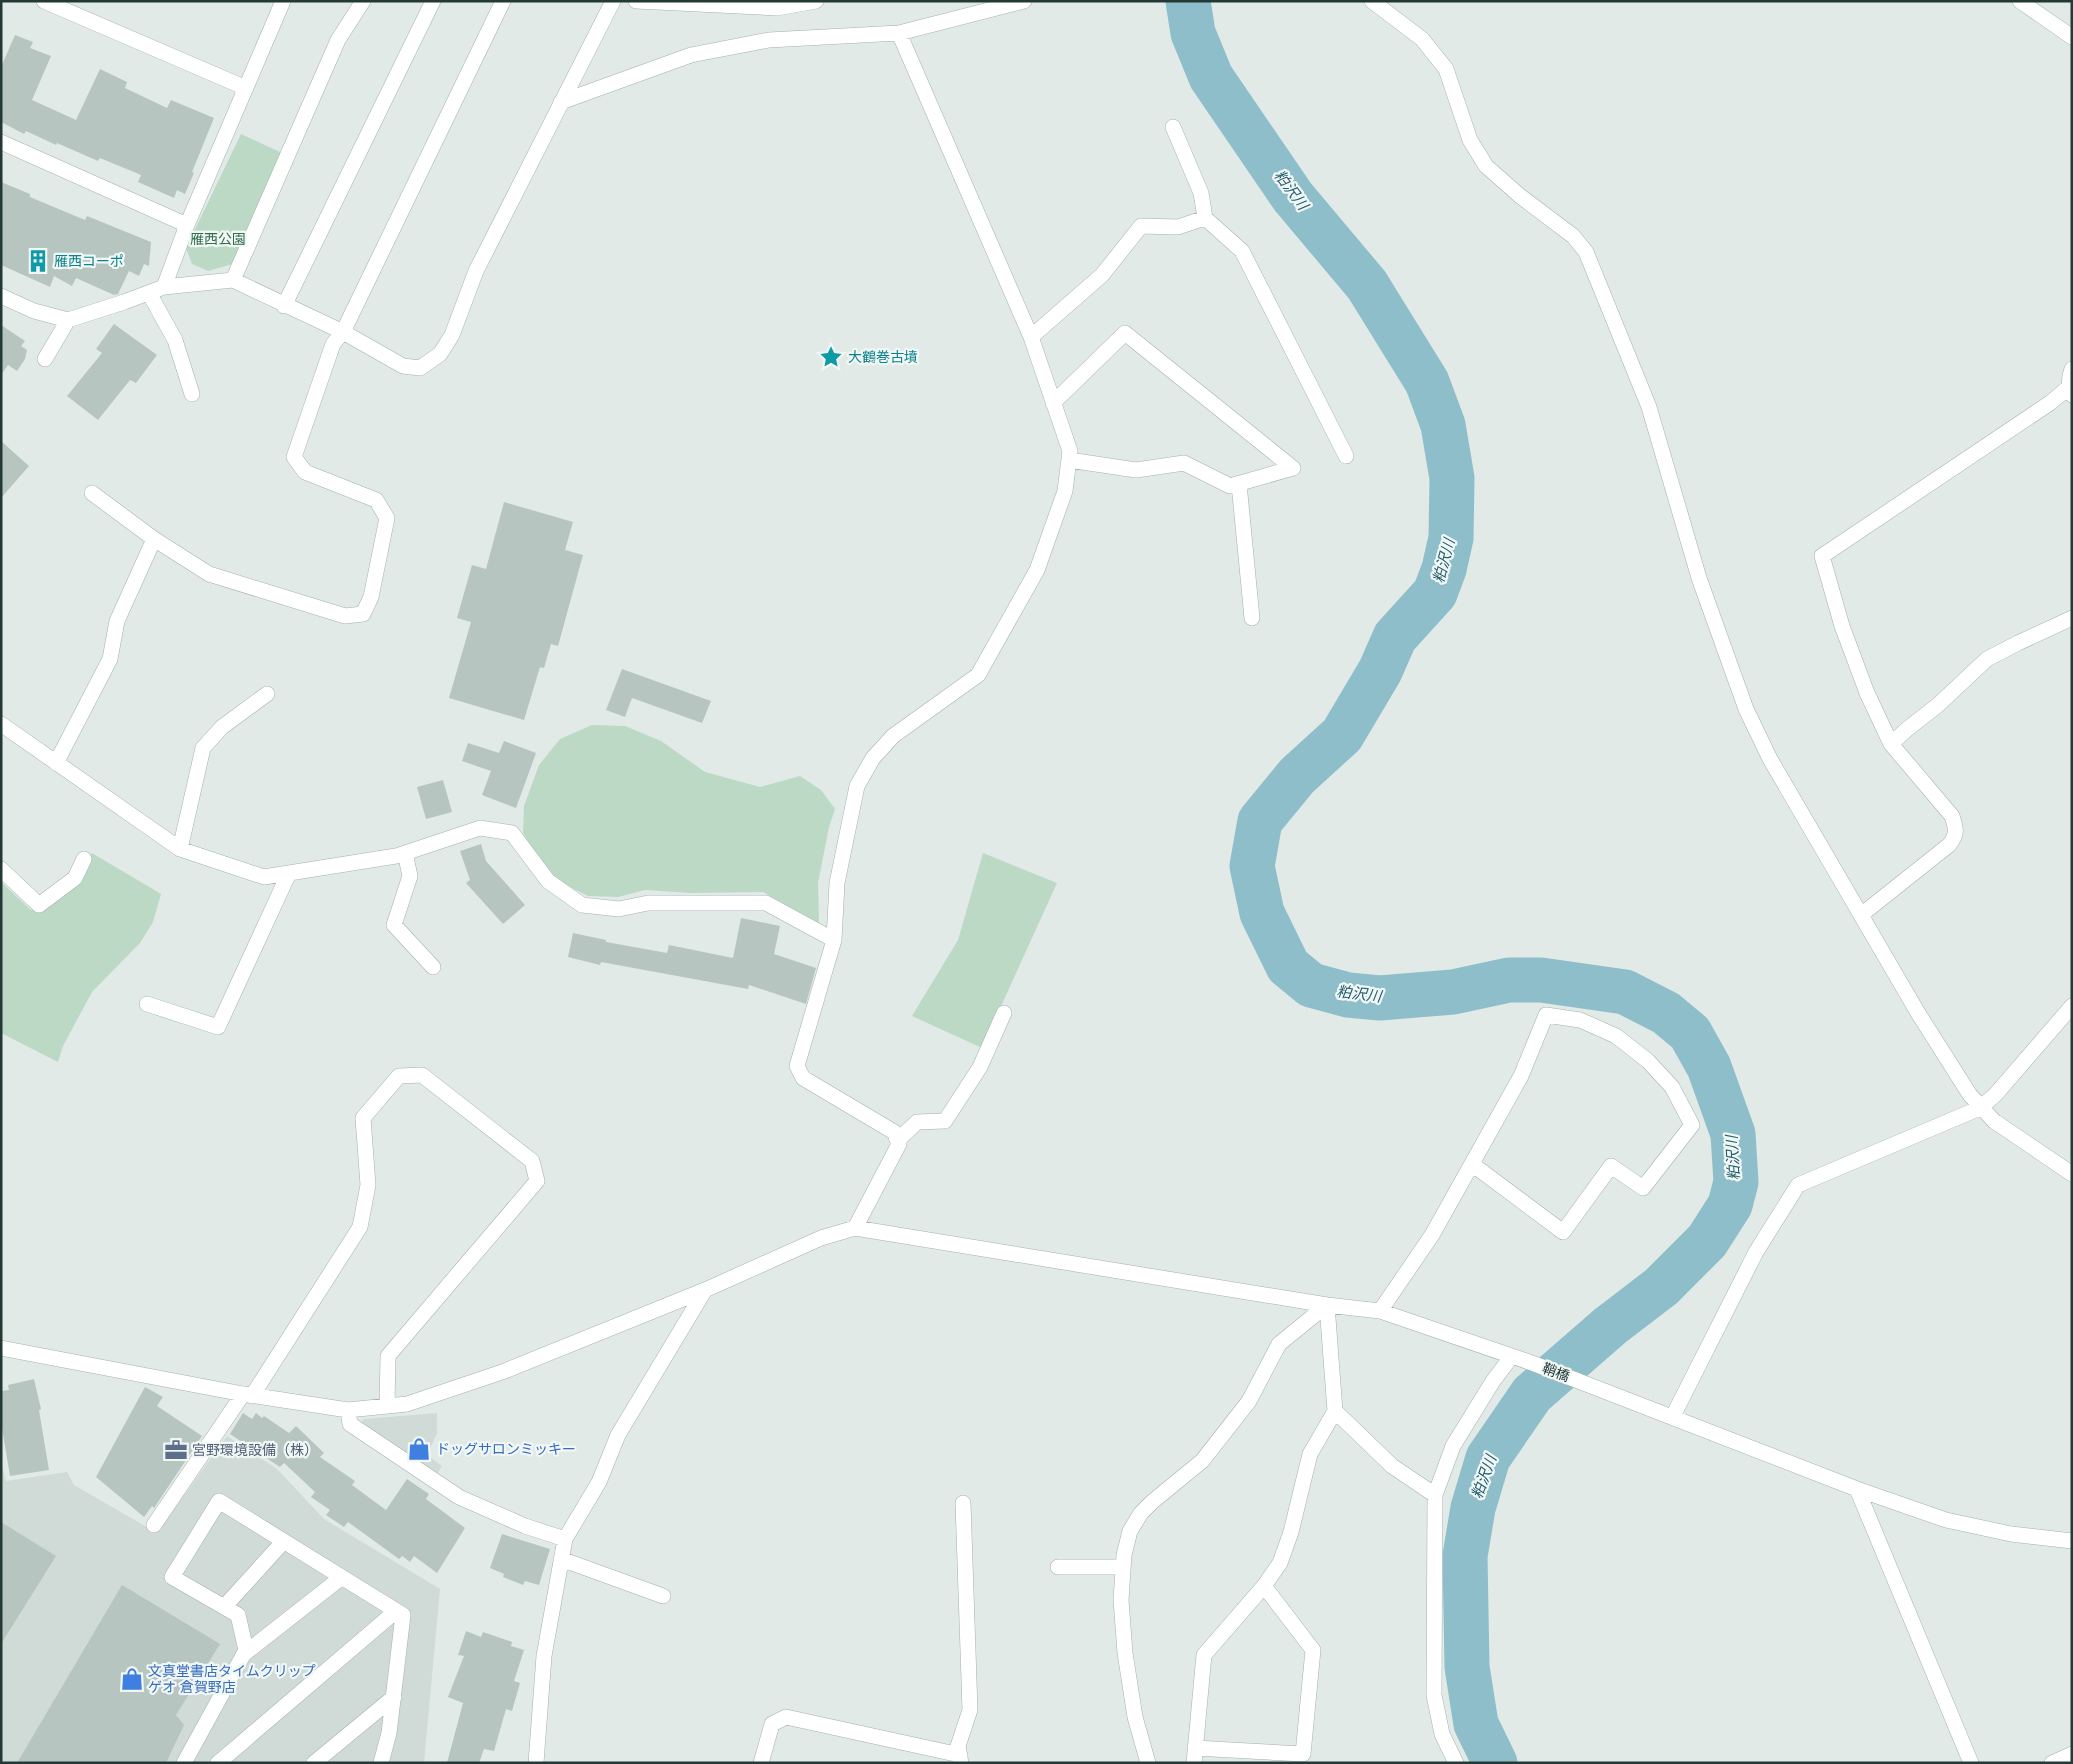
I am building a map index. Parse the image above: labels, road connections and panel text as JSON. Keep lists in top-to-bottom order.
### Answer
{
  "streets": {
    "street": ["鞘橋"]
  },
  "water": ["粕沢川"],
  "parks": ["雁西公園"],
  "places": {
    "building": ["雁西コーポ"],
    "place": ["大鶴巻古墳"],
    "shop": ["ドッグサロンミッキー", "文真堂書店タイムクリップ ゲオ 倉賀野店"],
    "office": ["宮野環境設備（株）"]
  }
}
